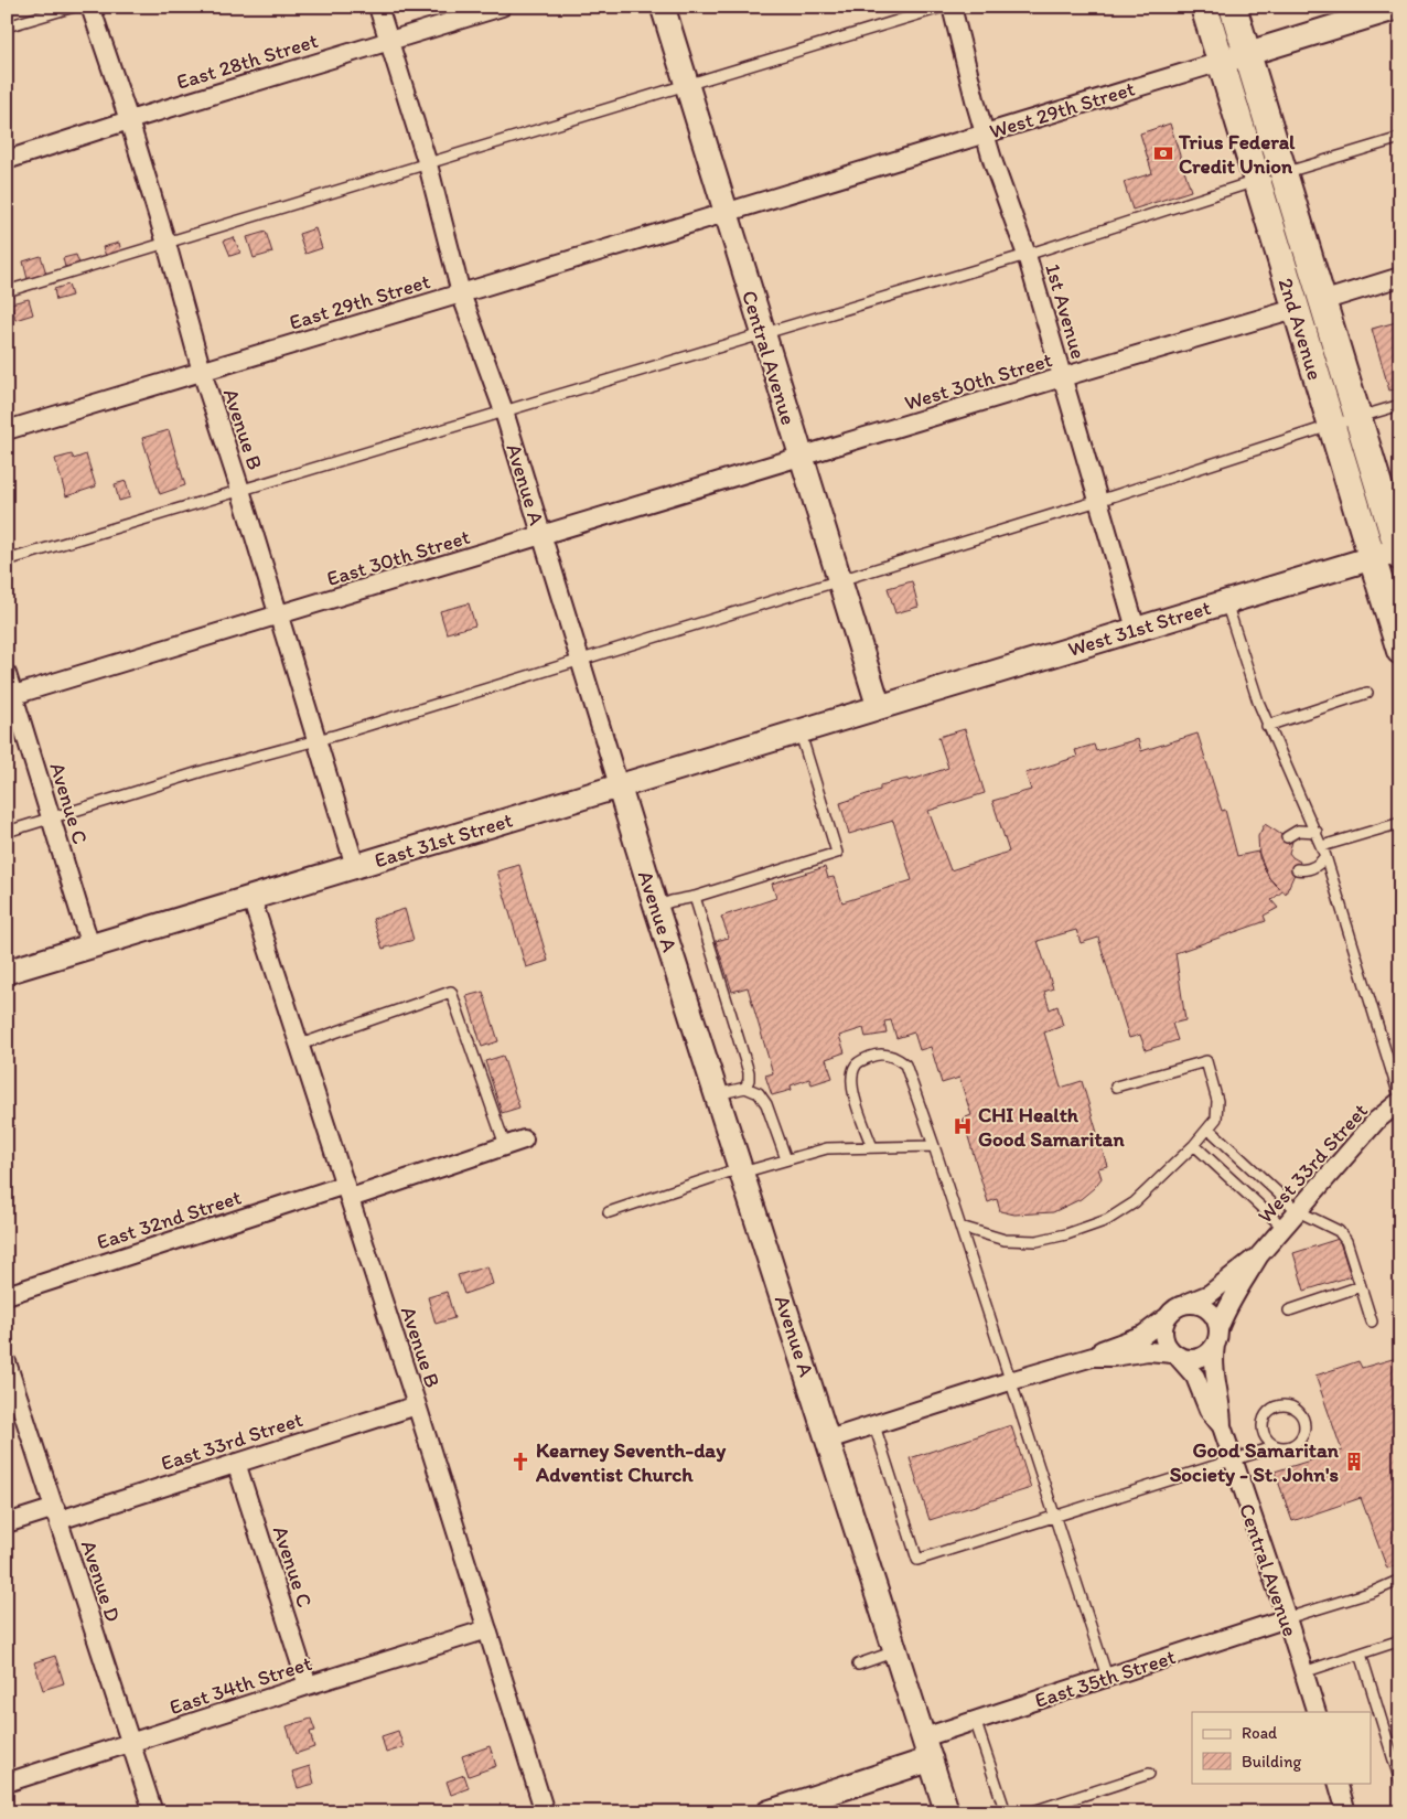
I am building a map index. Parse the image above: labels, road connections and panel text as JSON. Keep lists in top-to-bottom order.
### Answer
{
  "streets": {
    "main road": ["2nd Avenue"],
    "street": [
      "East 28th Street",
      "West 29th Street",
      "East 29th Street",
      "1st Avenue",
      "Central Avenue",
      "West 30th Street",
      "Avenue B",
      "Avenue A",
      "East 30th Street",
      "West 31st Street",
      "Avenue C",
      "East 31st Street",
      "West 33rd Street",
      "East 32nd Street",
      "East 33rd Street",
      "Avenue D",
      "East 35th Street",
      "East 34th Street"
    ]
  },
  "crossings": [
    ["East 28th Street", "Avenue B"],
    ["East 28th Street", "Avenue A"],
    ["West 29th Street", "East 29th Street"],
    ["West 29th Street", "1st Avenue"],
    ["West 29th Street", "2nd Avenue"],
    ["West 29th Street", "Central Avenue"],
    ["East 29th Street", "Central Avenue"],
    ["East 29th Street", "Avenue B"],
    ["East 29th Street", "Avenue A"],
    ["1st Avenue", "West 30th Street"],
    ["1st Avenue", "West 31st Street"],
    ["2nd Avenue", "West 30th Street"],
    ["2nd Avenue", "West 31st Street"],
    ["Central Avenue", "West 30th Street"],
    ["Central Avenue", "East 30th Street"],
    ["Central Avenue", "West 31st Street"],
    ["Central Avenue", "East 31st Street"],
    ["Central Avenue", "West 33rd Street"],
    ["Central Avenue", "East 35th Street"],
    ["West 30th Street", "East 30th Street"],
    ["Avenue B", "East 30th Street"],
    ["Avenue B", "East 31st Street"],
    ["Avenue B", "East 32nd Street"],
    ["Avenue B", "East 33rd Street"],
    ["Avenue B", "East 34th Street"],
    ["Avenue A", "East 30th Street"],
    ["Avenue A", "East 31st Street"],
    ["Avenue A", "East 35th Street"],
    ["East 30th Street", "Avenue C"],
    ["West 31st Street", "East 31st Street"],
    ["Avenue C", "East 31st Street"],
    ["Avenue C", "East 33rd Street"],
    ["Avenue C", "East 34th Street"],
    ["East 33rd Street", "Avenue D"],
    ["Avenue D", "East 34th Street"]
  ],
  "places": {
    "bank": ["Trius Federal Credit Union"],
    "hospital": ["CHI Health Good Samaritan"],
    "church": ["Kearney Seventh-day Adventist Church"],
    "building": ["Good Samaritan Society - St. John's"]
  },
  "legend": ["Road", "Building"]
}
